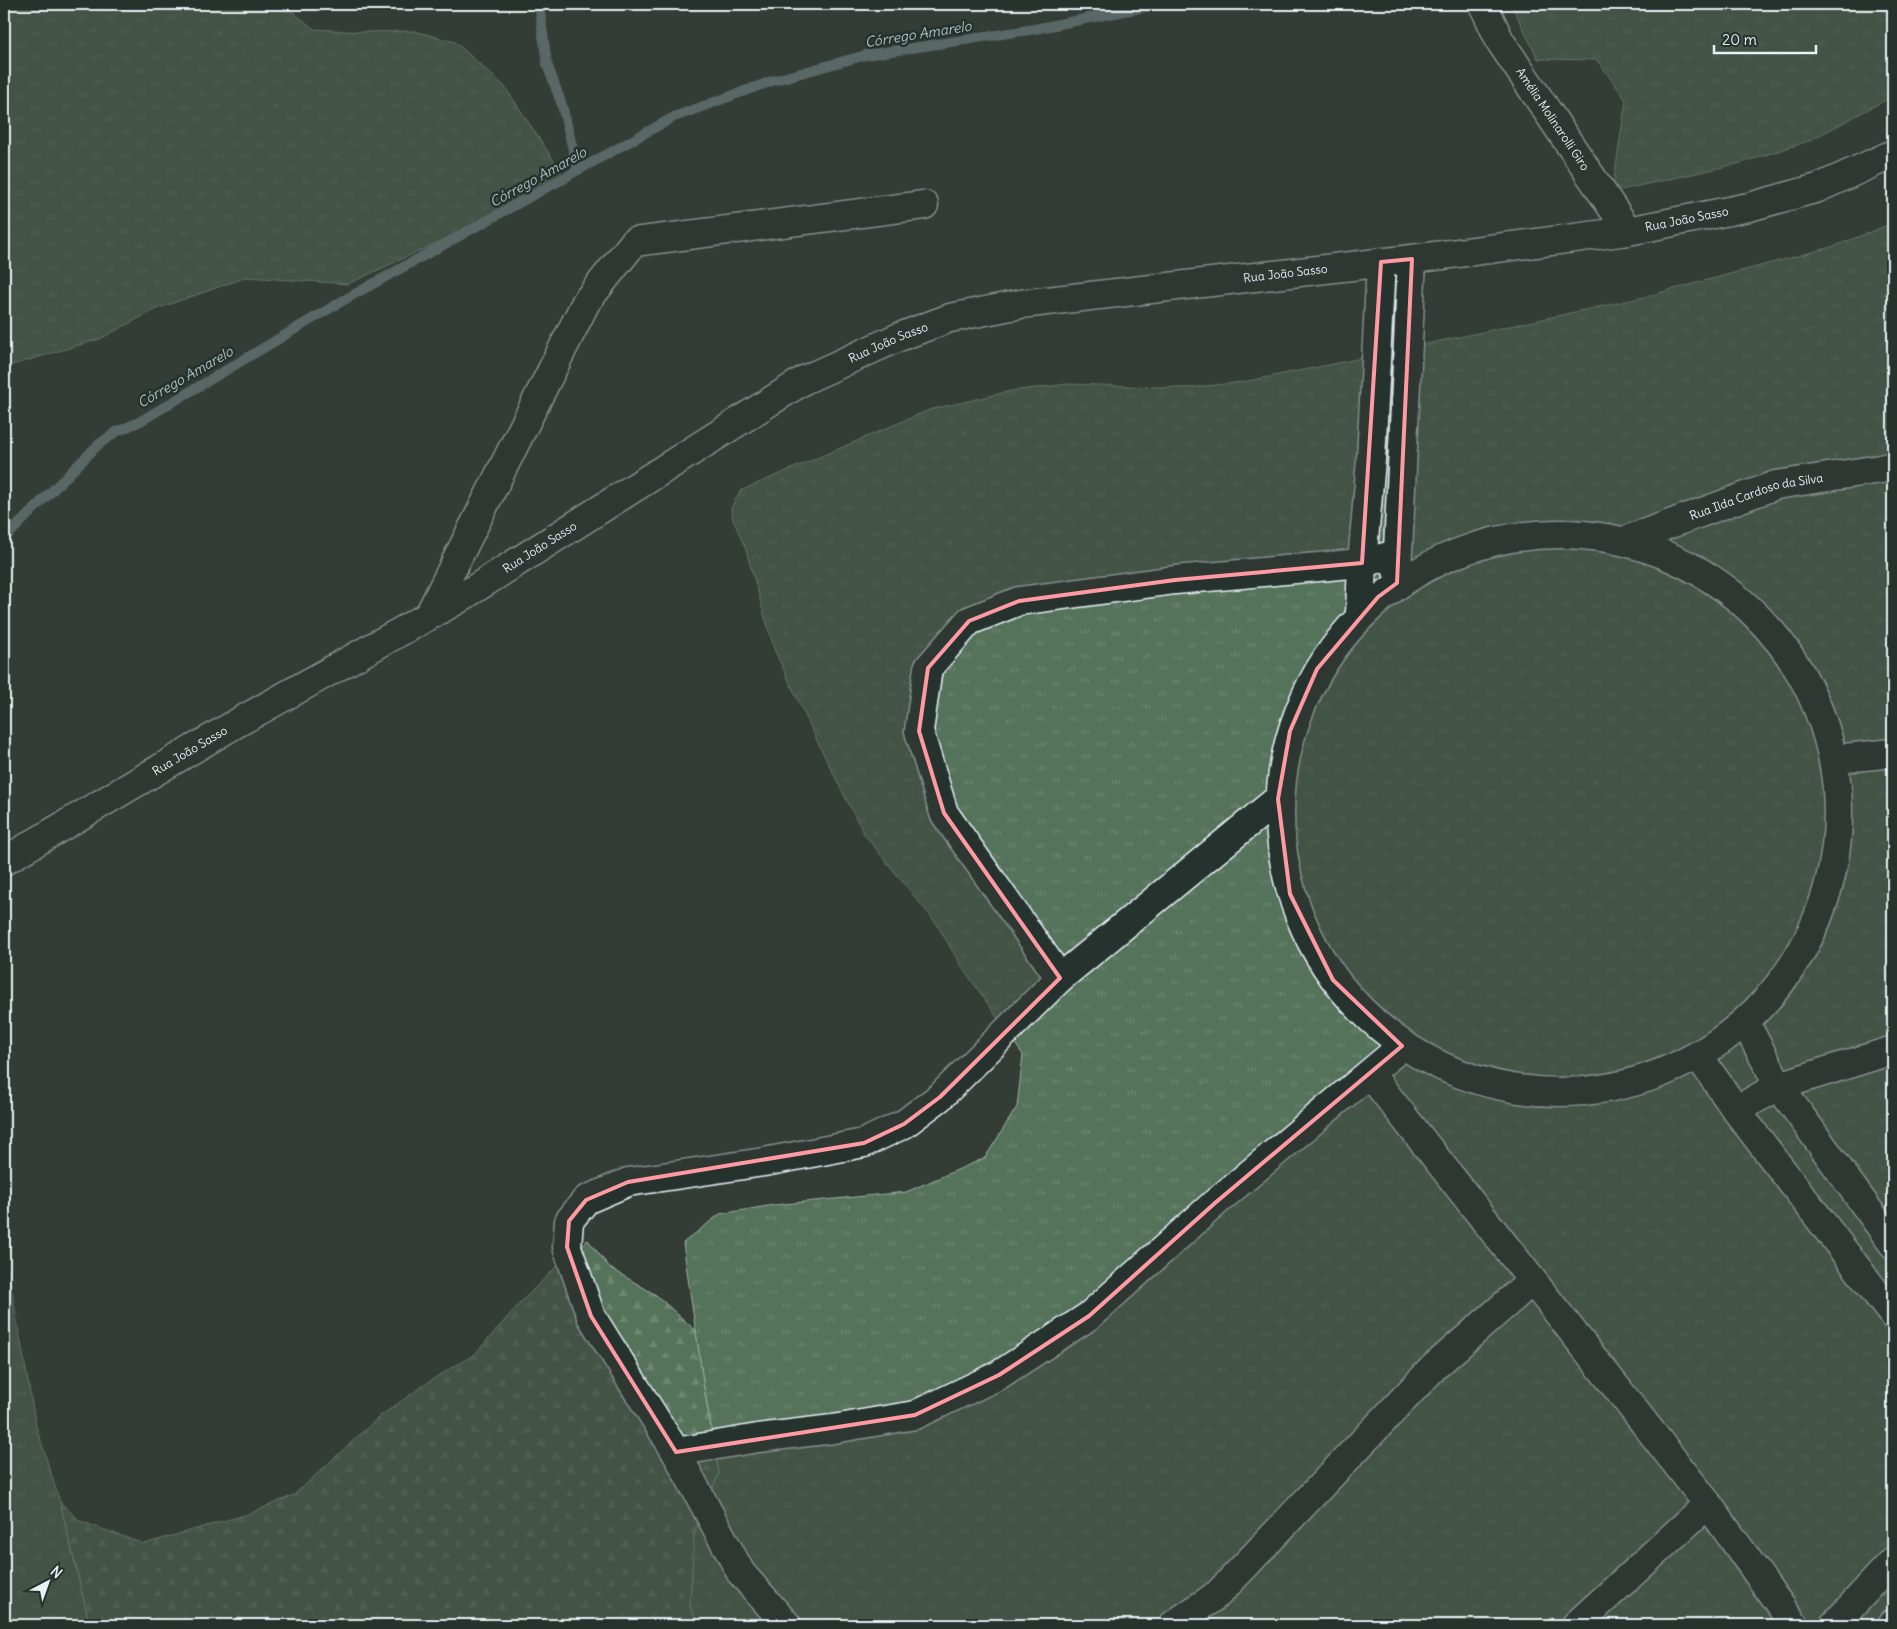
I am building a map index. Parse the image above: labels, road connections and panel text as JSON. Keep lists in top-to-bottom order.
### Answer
{
  "streets": {
    "street": ["Amélia Molinarolli Giro", "Rua João Sasso", "Rua Ilda Cardoso da Silva"]
  },
  "crossings": [
    ["Amélia Molinarolli Giro", "Rua João Sasso"]
  ],
  "water": ["Córrego Amarelo"],
  "scale_bar": "20 m",
  "north": "top right"
}
